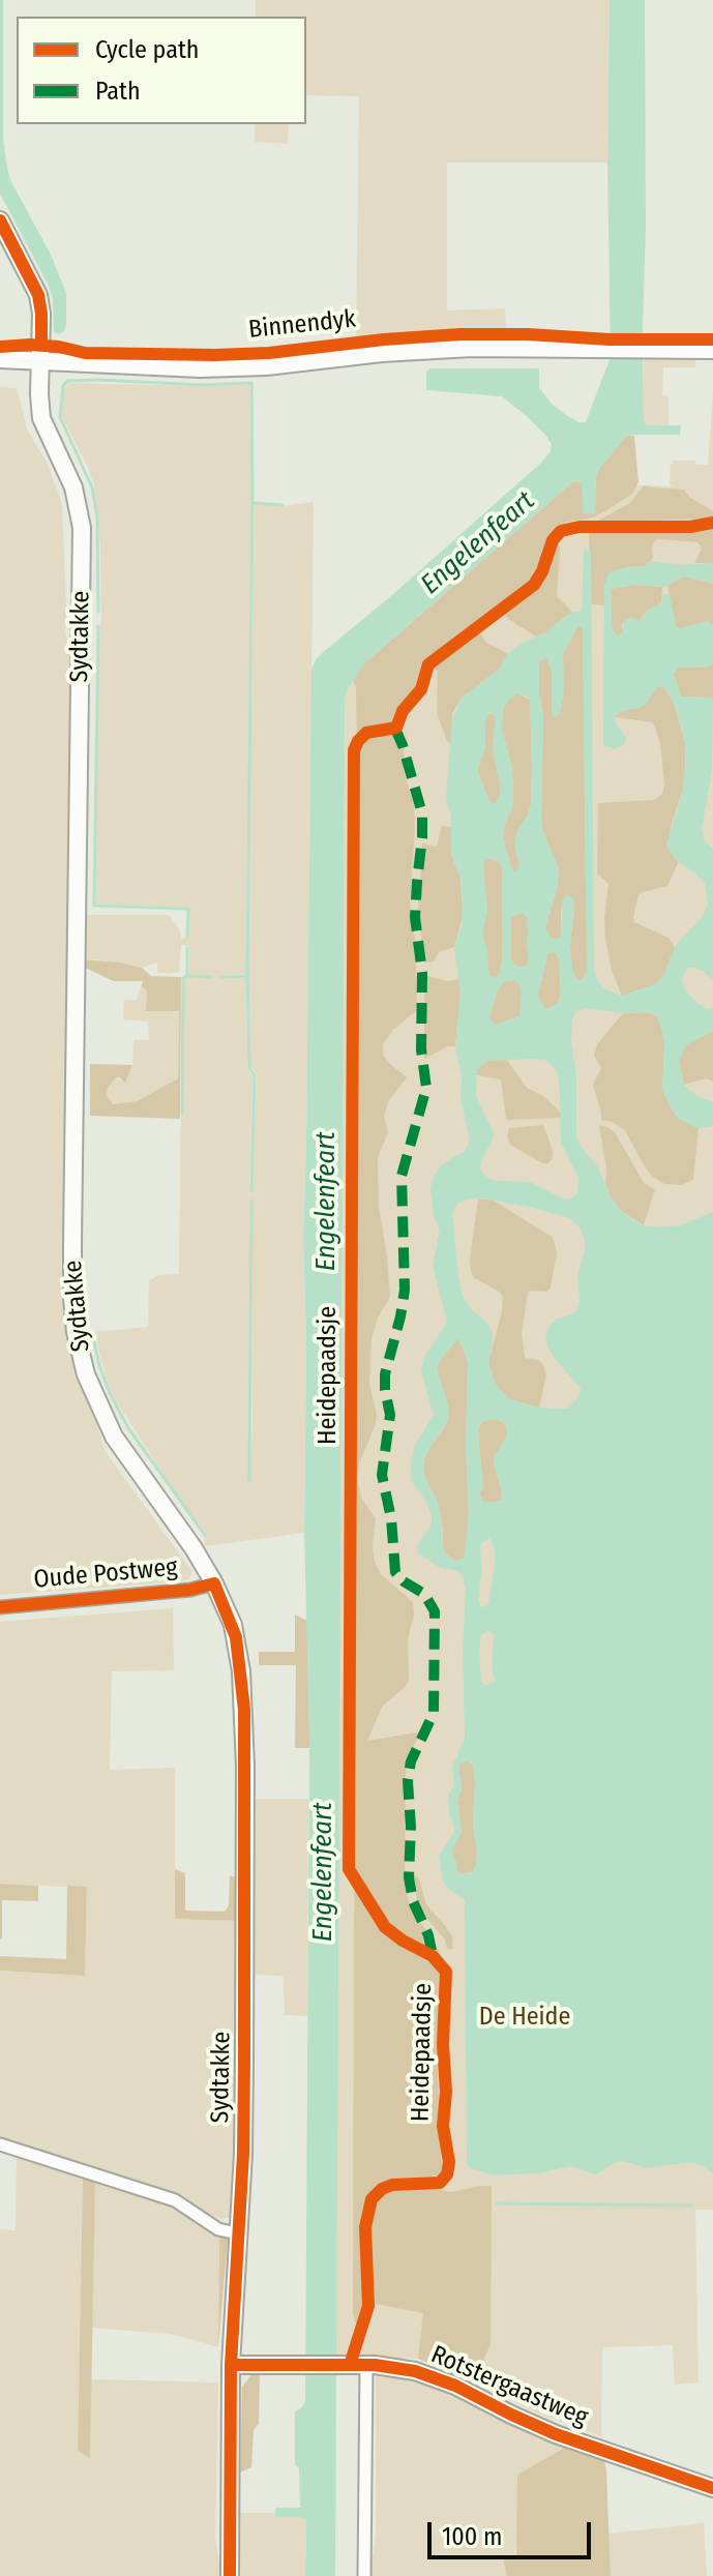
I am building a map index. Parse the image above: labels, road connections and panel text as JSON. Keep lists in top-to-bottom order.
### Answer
{
  "streets": {
    "street": [
      "Binnendyk",
      "Sydtakke",
      "Oude Postweg",
      "Rotstergaastweg"
    ],
    "cycle path": ["Heidepaadsje"]
  },
  "crossings": [
    ["Binnendyk", "Sydtakke"],
    ["Sydtakke", "Oude Postweg"],
    ["Sydtakke", "Rotstergaastweg"]
  ],
  "water": ["Engelenfeart"],
  "parks": ["De Heide"],
  "legend": ["Cycle path", "Path"],
  "scale_bar": "100 m"
}
